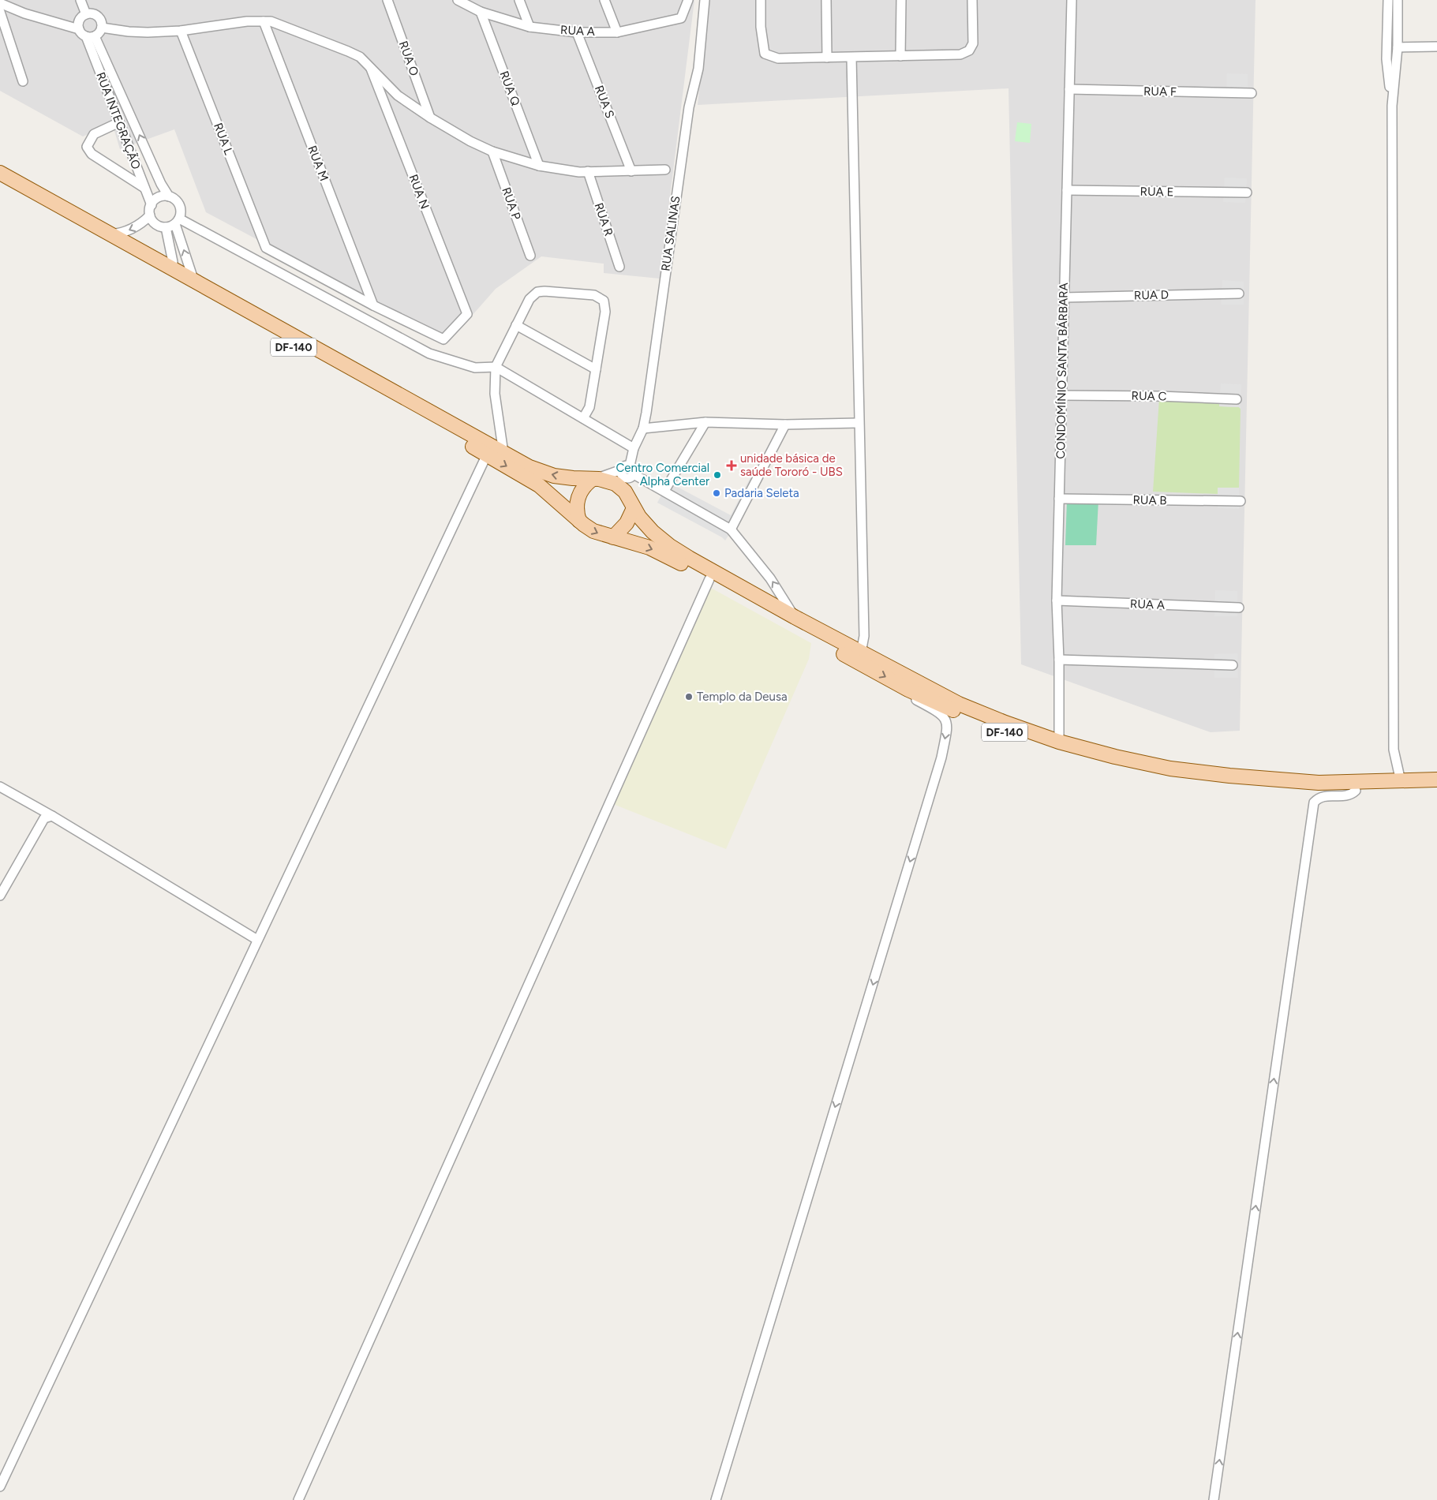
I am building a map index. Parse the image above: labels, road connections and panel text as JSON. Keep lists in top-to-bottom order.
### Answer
{
  "streets": {
    "main road": ["DF-140"],
    "street": [
      "RUA A",
      "RUA O",
      "RUA Q",
      "RUA F",
      "RUA S",
      "RUA INTEGRAÇÃO",
      "RUA L",
      "RUA M",
      "RUA N",
      "RUA E",
      "RUA P",
      "RUA R",
      "RUA SALINAS",
      "RUA D",
      "CONDOMÍNIO SANTA BÁRBARA",
      "RUA C",
      "RUA B"
    ]
  },
  "crossings": [
    ["RUA A", "RUA Q"],
    ["RUA A", "RUA S"],
    ["RUA A", "CONDOMÍNIO SANTA BÁRBARA"],
    ["RUA F", "CONDOMÍNIO SANTA BÁRBARA"],
    ["RUA L", "RUA M"],
    ["RUA L", "RUA N"],
    ["RUA M", "RUA N"],
    ["RUA E", "CONDOMÍNIO SANTA BÁRBARA"],
    ["RUA SALINAS", "DF-140"],
    ["RUA D", "CONDOMÍNIO SANTA BÁRBARA"],
    ["DF-140", "CONDOMÍNIO SANTA BÁRBARA"],
    ["CONDOMÍNIO SANTA BÁRBARA", "RUA C"],
    ["CONDOMÍNIO SANTA BÁRBARA", "RUA B"]
  ],
  "places": {
    "health": ["unidade básica de saúde Tororó - UBS"],
    "other": ["Centro Comercial Alpha Center", "Padaria Seleta", "Templo da Deusa"]
  }
}
